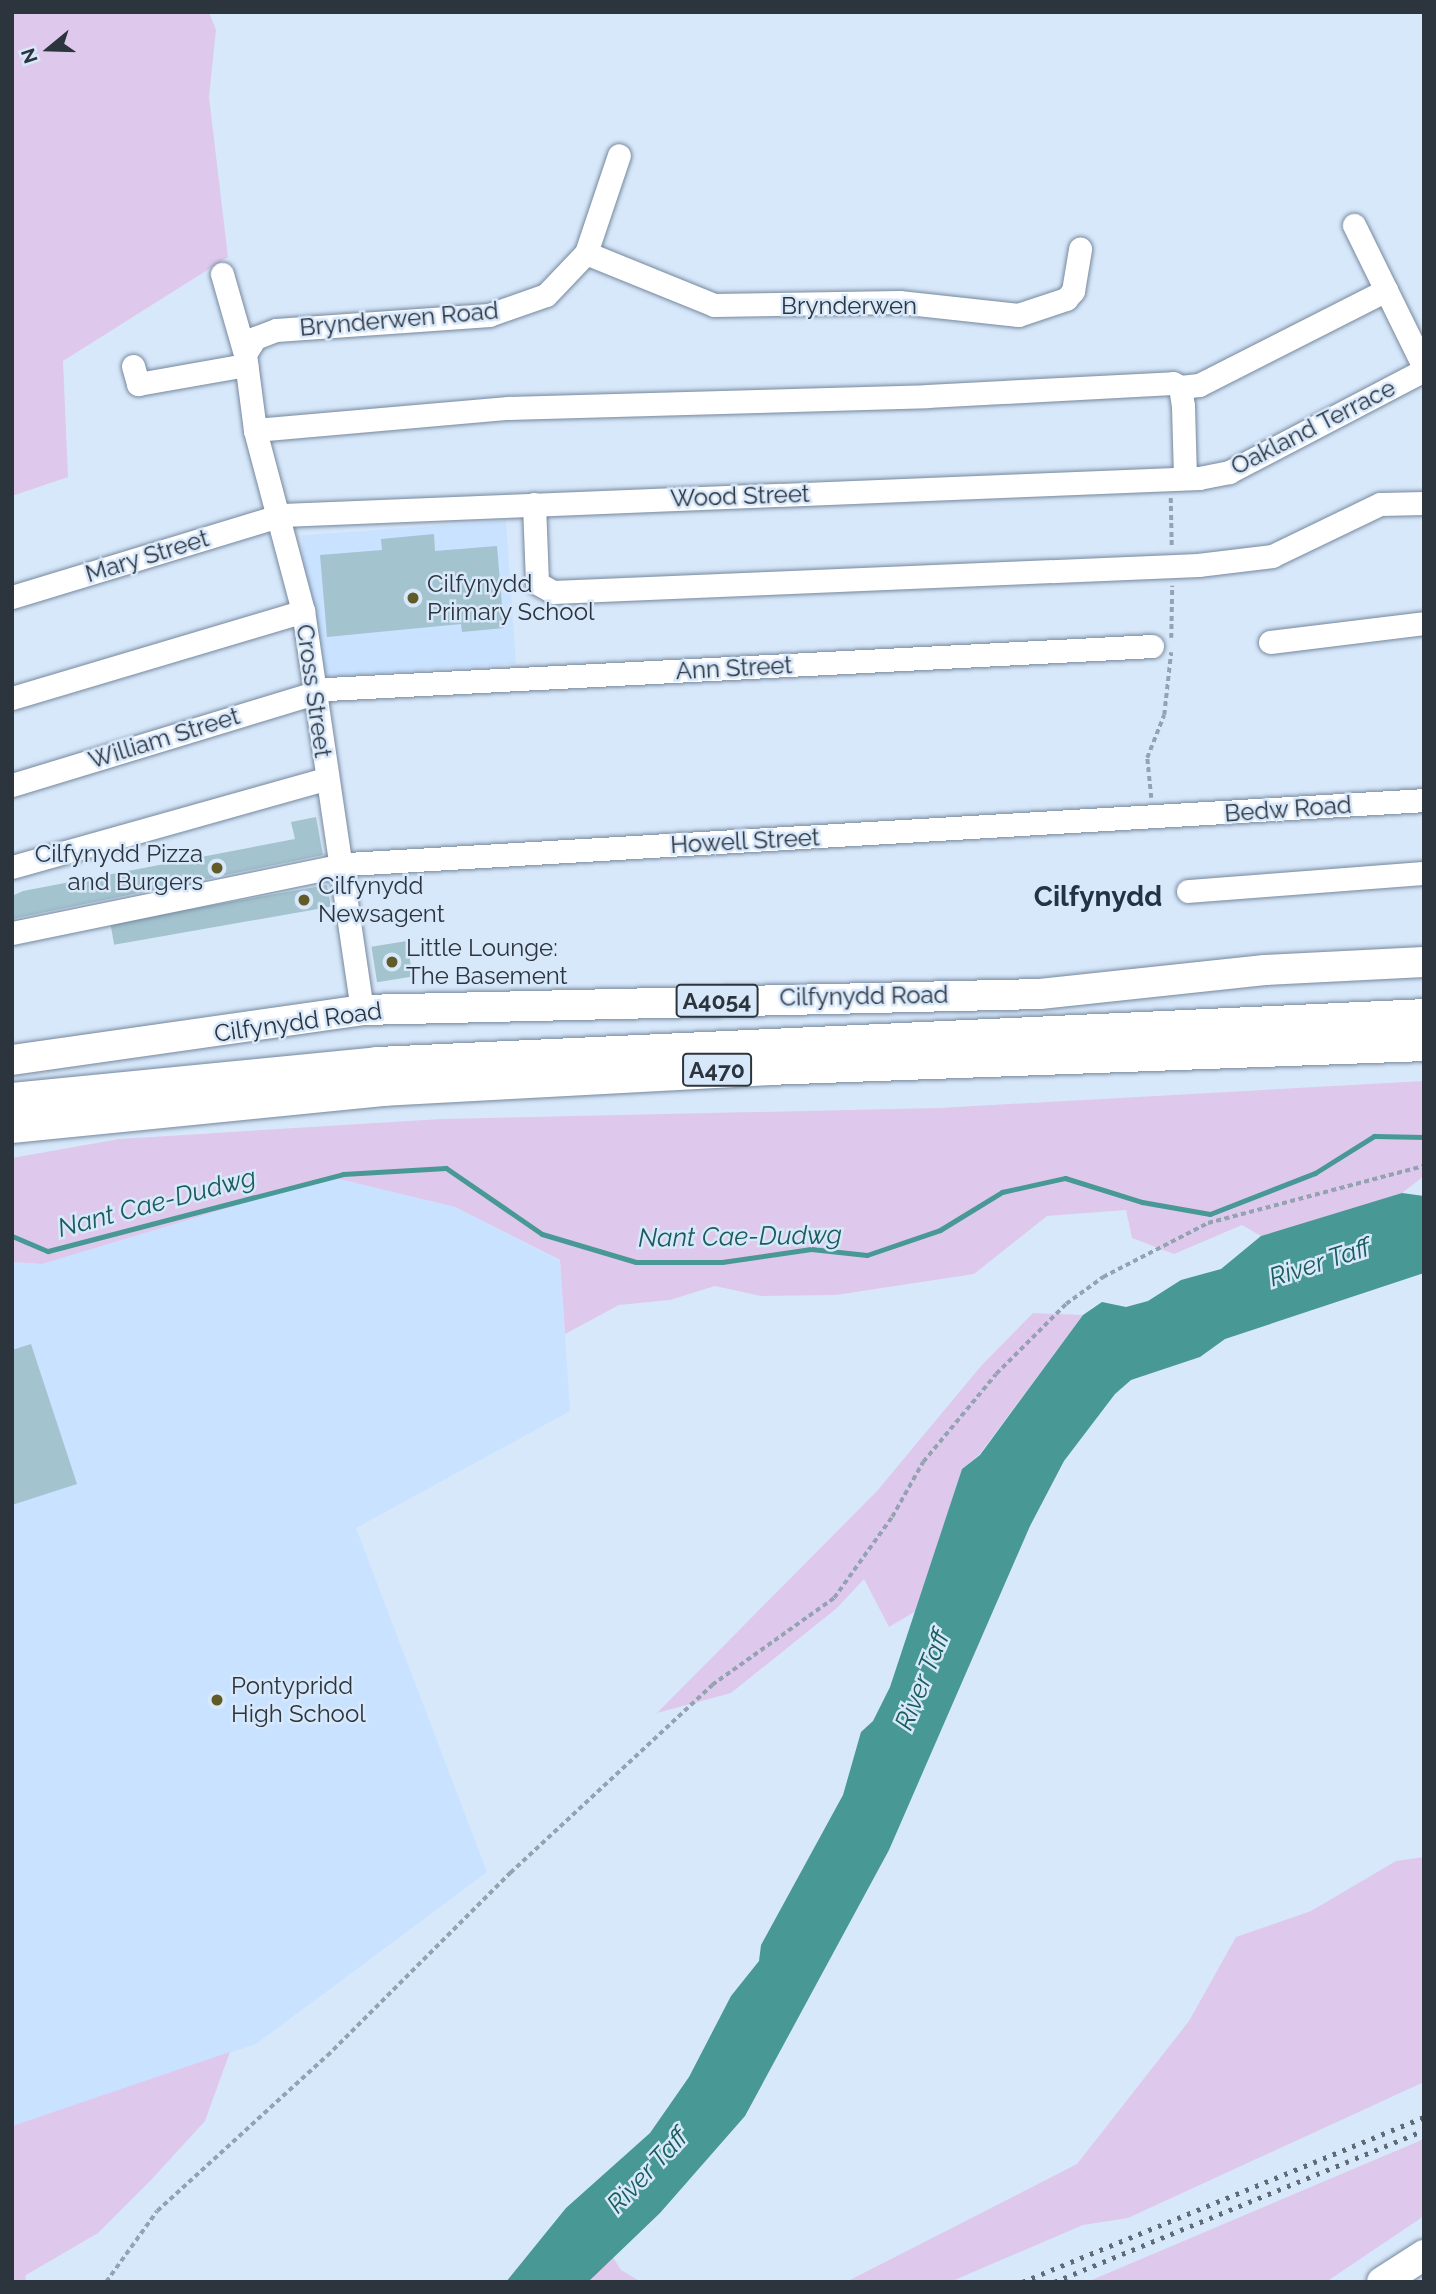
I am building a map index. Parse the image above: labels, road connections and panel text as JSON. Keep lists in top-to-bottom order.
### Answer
{
  "streets": {
    "highway": ["A470"],
    "main road": ["Cilfynydd Road", "A4054"],
    "street": [
      "Brynderwen",
      "Brynderwen Road",
      "Oakland Terrace",
      "Wood Street",
      "Mary Street",
      "Ann Street",
      "Cross Street",
      "William Street",
      "Bedw Road",
      "Howell Street"
    ]
  },
  "crossings": [
    ["Brynderwen", "Brynderwen Road"],
    ["Brynderwen Road", "Cross Street"],
    ["Oakland Terrace", "Wood Street"],
    ["Wood Street", "Mary Street"],
    ["Wood Street", "Cross Street"],
    ["Mary Street", "Cross Street"],
    ["Ann Street", "Cross Street"],
    ["Ann Street", "William Street"],
    ["Cross Street", "William Street"],
    ["Cross Street", "Howell Street"],
    ["Cross Street", "Cilfynydd Road"],
    ["Bedw Road", "Howell Street"]
  ],
  "districts": ["Cilfynydd"],
  "water": ["Nant Cae-Dudwg", "River Taff"],
  "places": [
    "Cilfynydd Primary School",
    "Cilfynydd Pizza and Burgers",
    "Cilfynydd Newsagent",
    "Little Lounge: The Basement",
    "Pontypridd High School"
  ],
  "north": "left"
}
